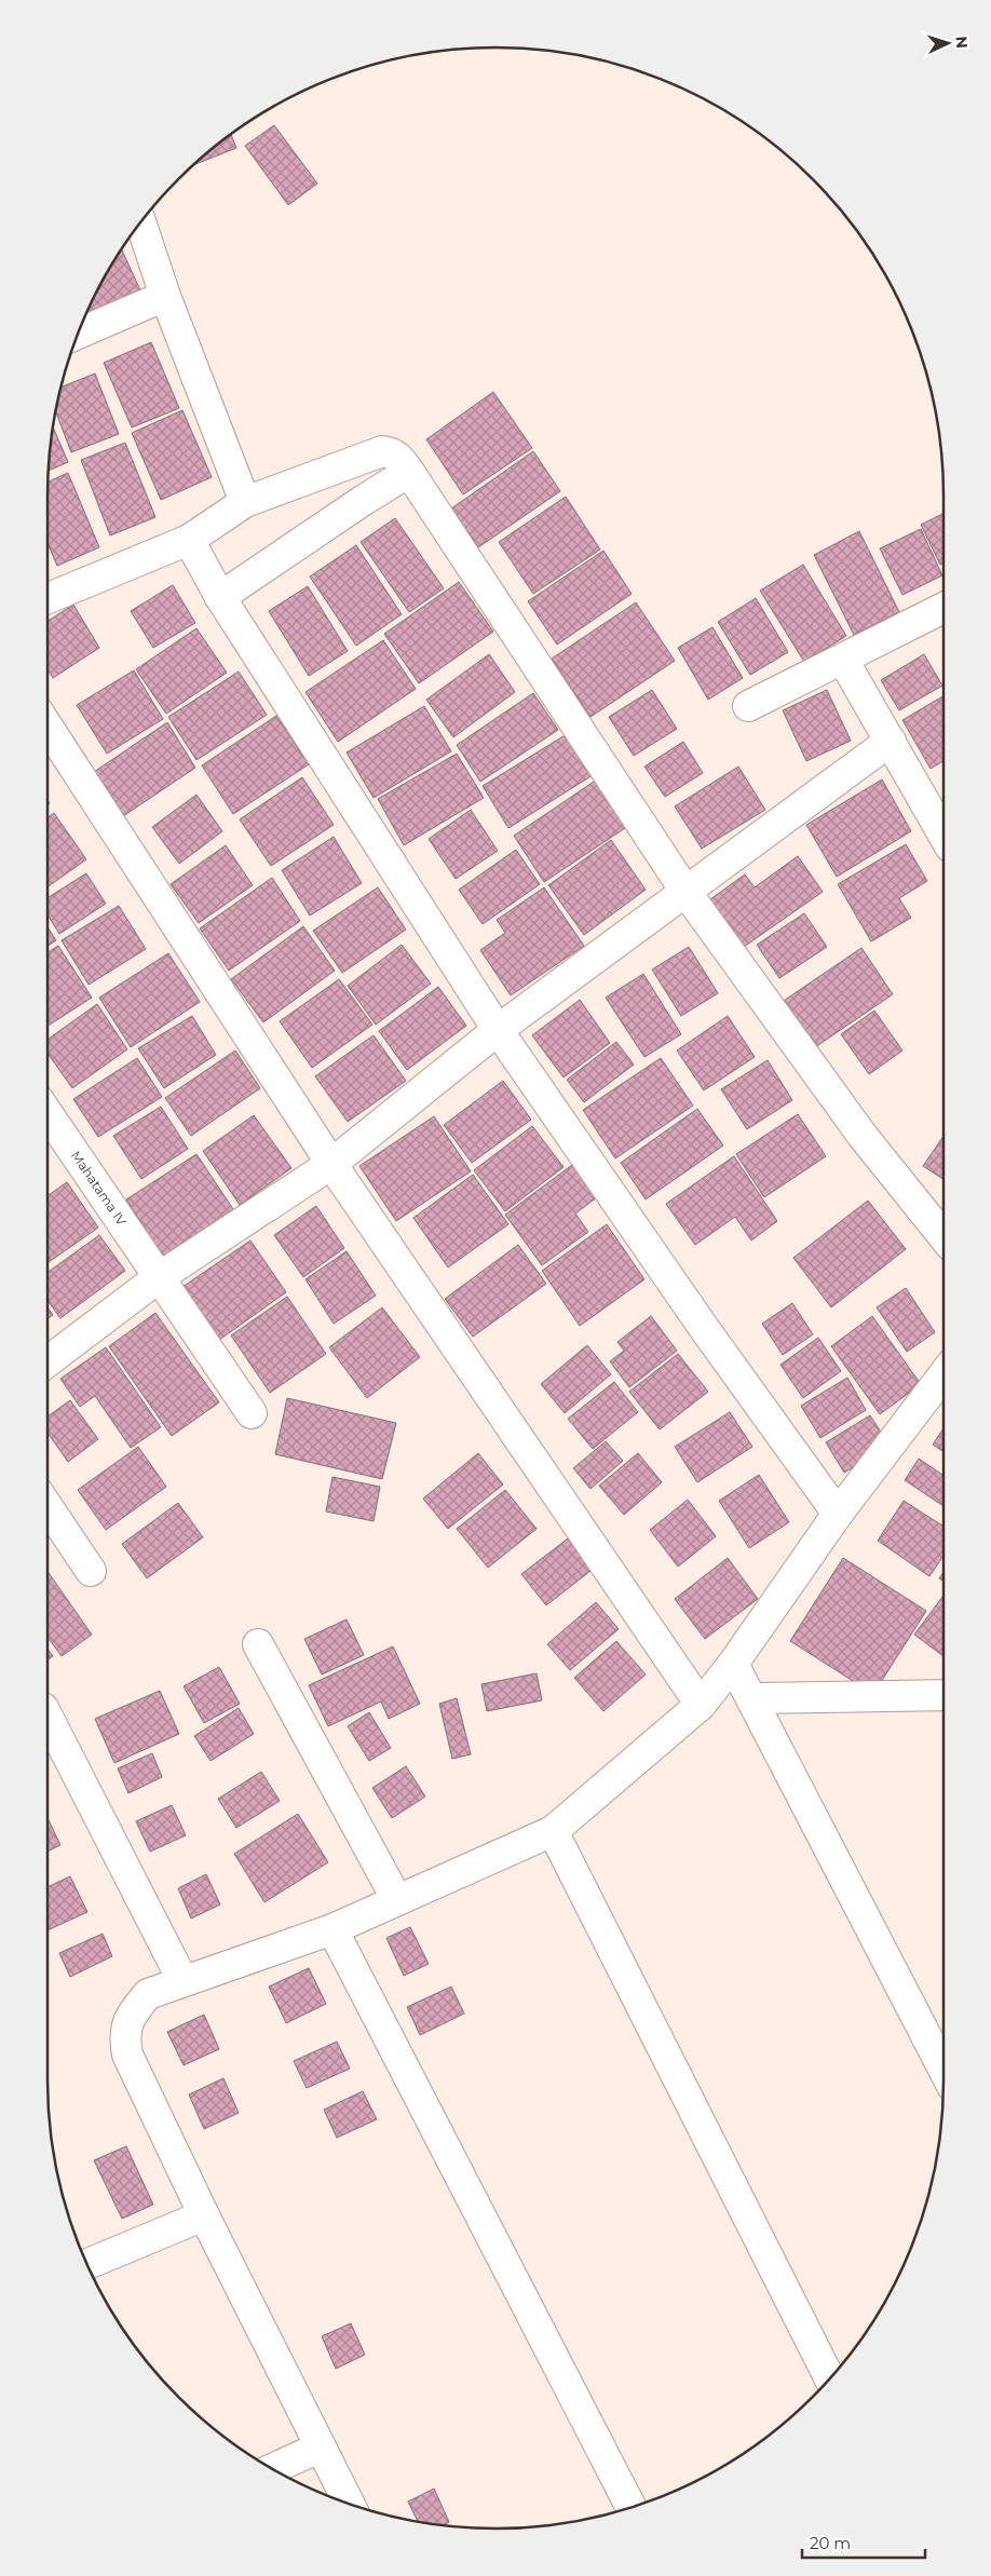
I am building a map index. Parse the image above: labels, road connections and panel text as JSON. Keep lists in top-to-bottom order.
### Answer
{
  "streets": {
    "street": ["Mahatama IV"]
  },
  "scale_bar": "20 m",
  "north": "right"
}
